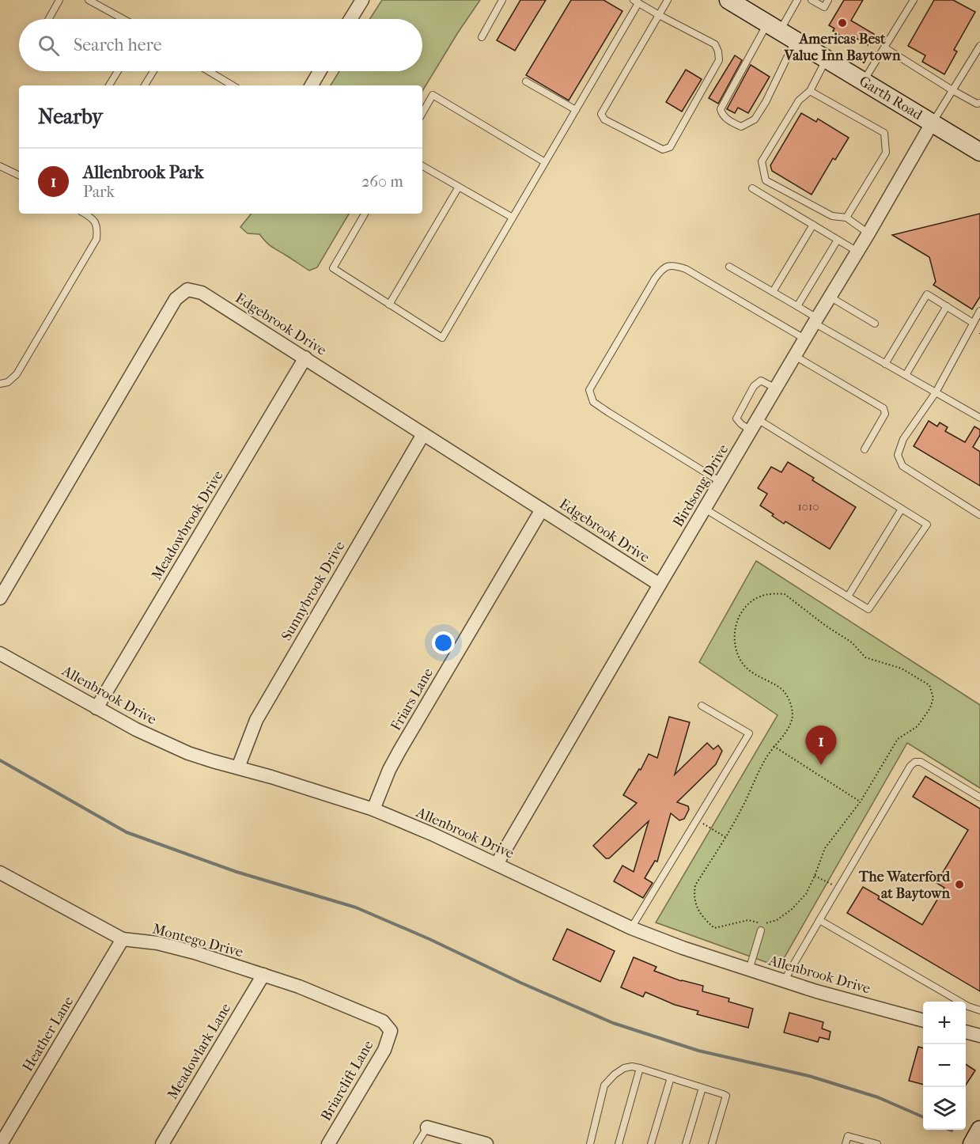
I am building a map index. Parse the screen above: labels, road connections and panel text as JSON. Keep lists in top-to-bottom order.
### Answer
{
  "streets": {
    "main road": ["Garth Road"],
    "street": [
      "Edgebrook Drive",
      "Birdsong Drive",
      "Meadowbrook Drive",
      "Sunnybrook Drive",
      "Allenbrook Drive",
      "Friars Lane",
      "Montego Drive",
      "Heather Lane",
      "Meadowlark Lane",
      "Briarclift Lane"
    ]
  },
  "crossings": [
    ["Garth Road", "Birdsong Drive"],
    ["Edgebrook Drive", "Birdsong Drive"],
    ["Edgebrook Drive", "Meadowbrook Drive"],
    ["Edgebrook Drive", "Sunnybrook Drive"],
    ["Edgebrook Drive", "Friars Lane"],
    ["Birdsong Drive", "Allenbrook Drive"],
    ["Meadowbrook Drive", "Allenbrook Drive"],
    ["Sunnybrook Drive", "Allenbrook Drive"],
    ["Allenbrook Drive", "Friars Lane"],
    ["Montego Drive", "Heather Lane"],
    ["Montego Drive", "Meadowlark Lane"],
    ["Montego Drive", "Briarclift Lane"]
  ],
  "places": ["Americas Best Value Inn Baytown", "The Waterford at Baytown"],
  "house_numbers": ["1010"],
  "page": {
    "search": "Search here",
    "heading": "Nearby",
    "list": [
      {
        "mark": "1",
        "name": "Allenbrook Park",
        "note": "Park",
        "value": "260 m"
      }
    ],
    "pins": "1",
    "map_buttons": ["+", "−"]
  }
}
